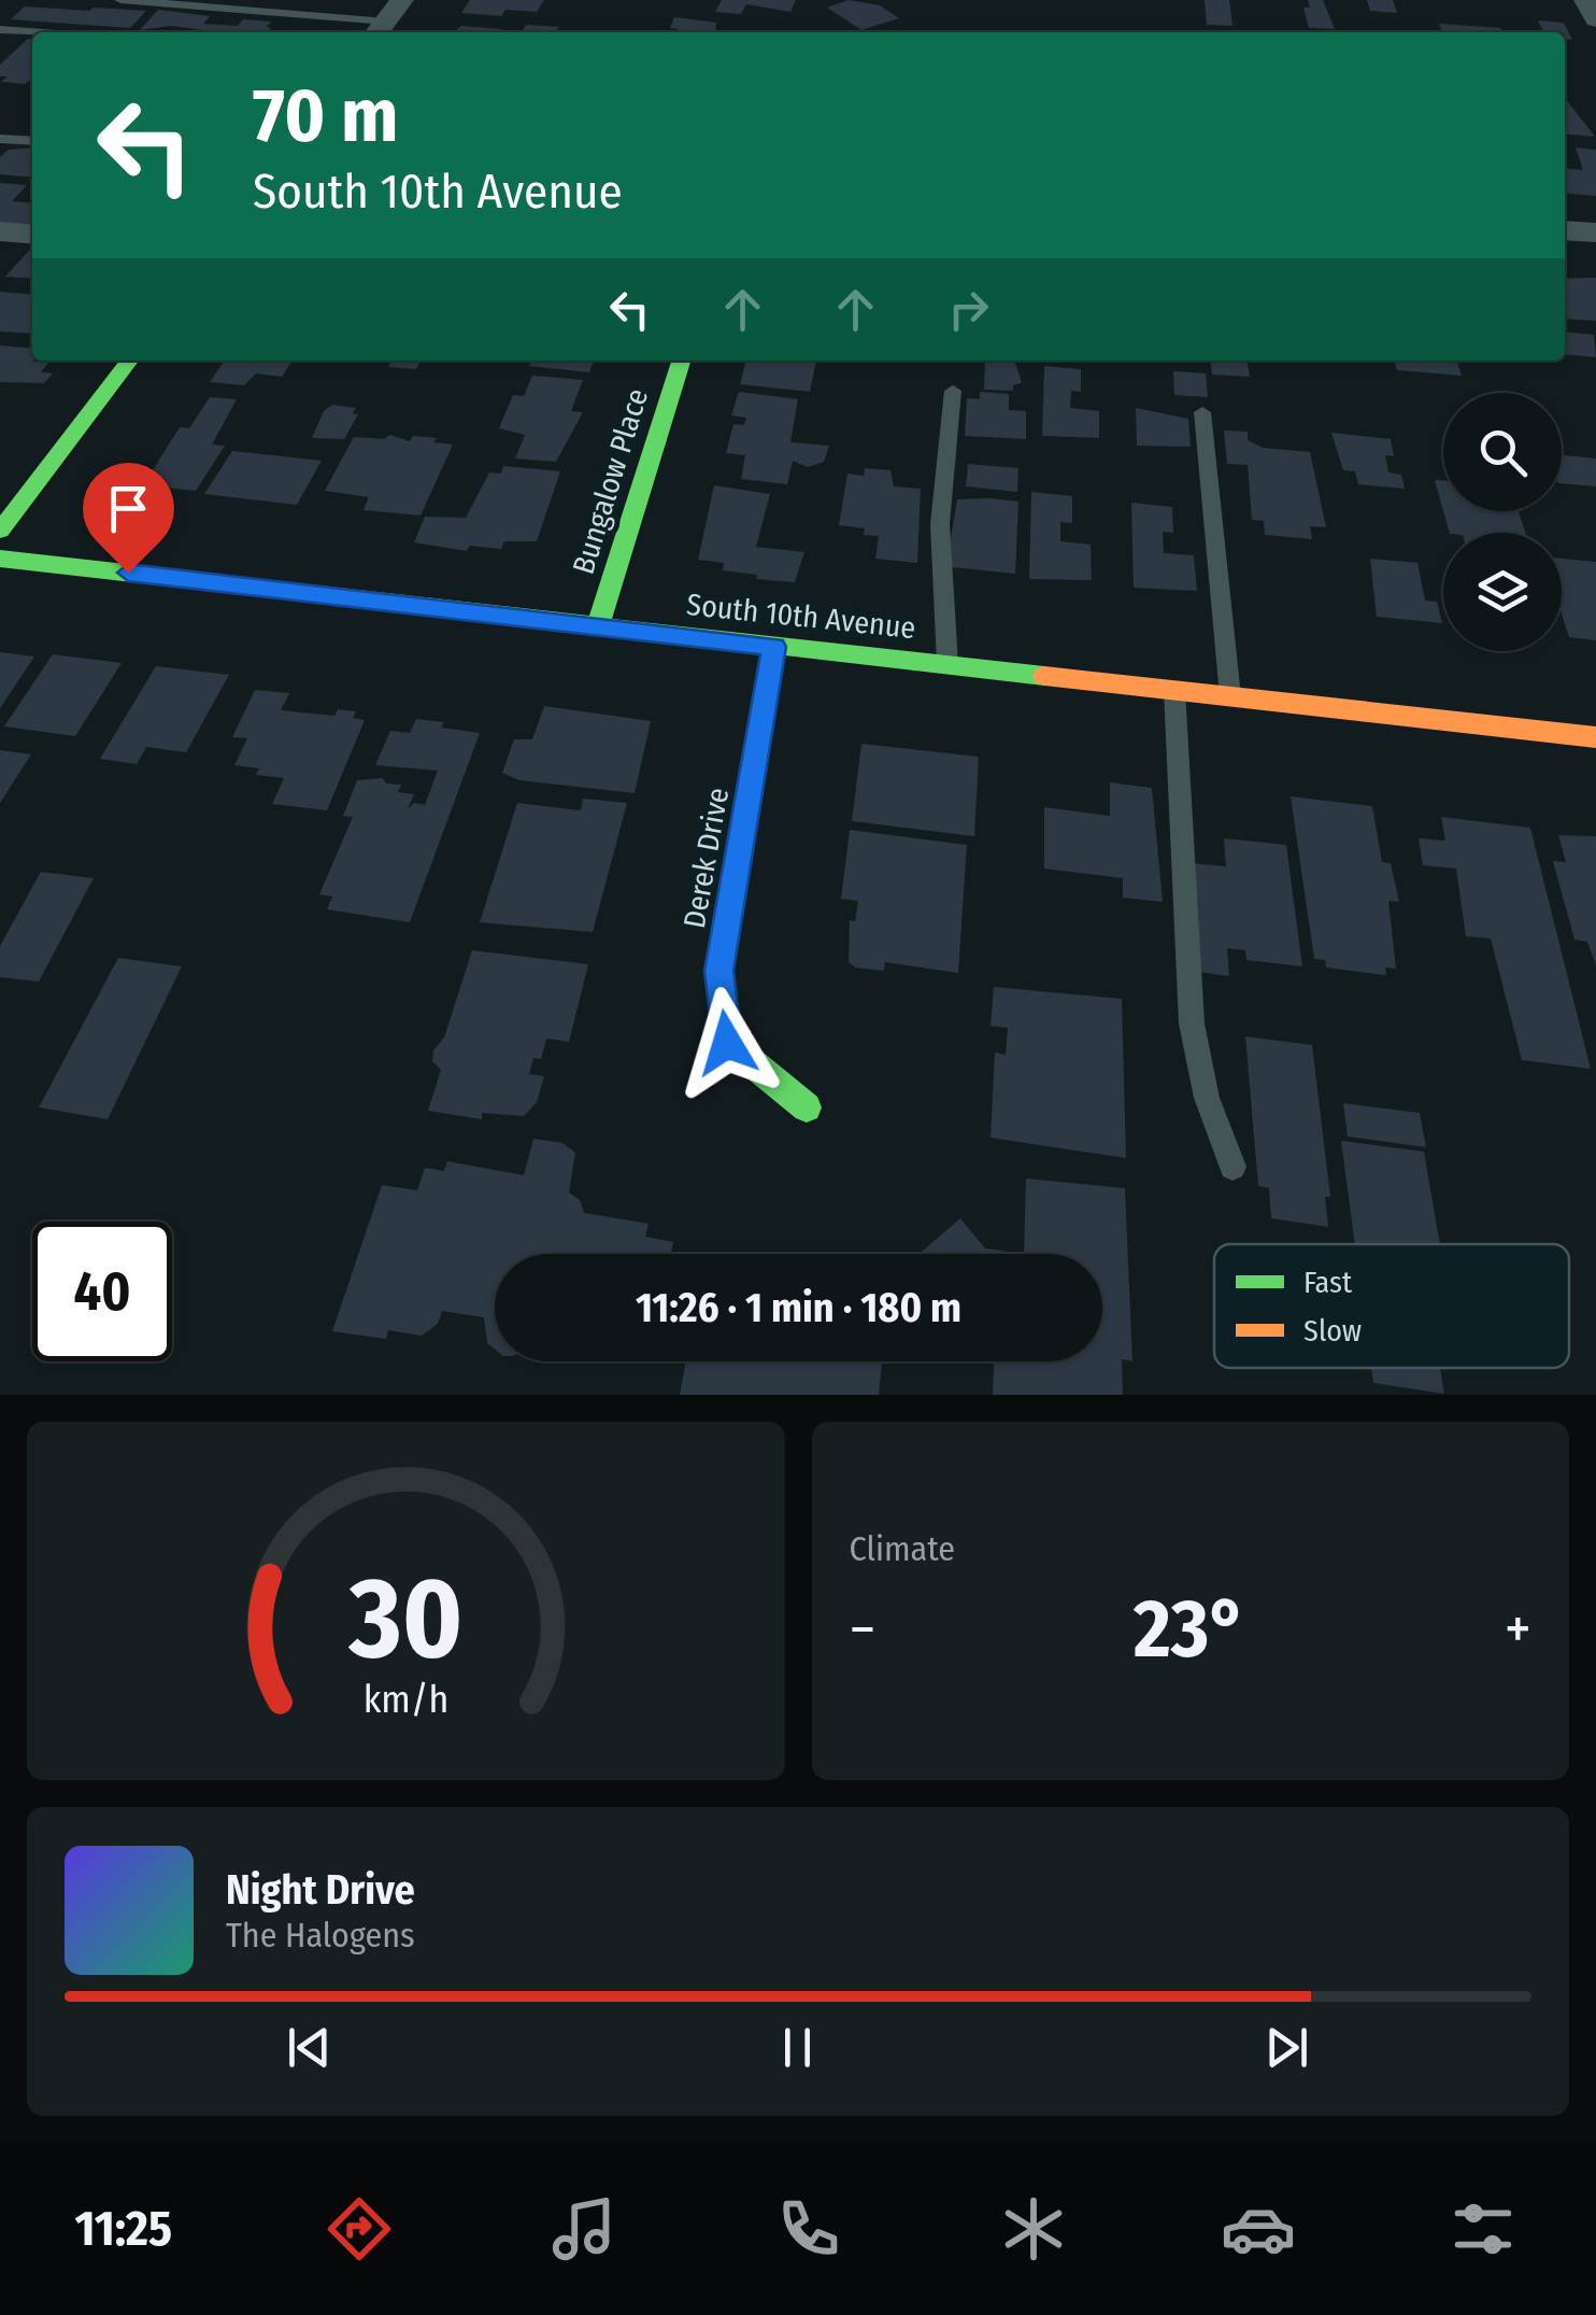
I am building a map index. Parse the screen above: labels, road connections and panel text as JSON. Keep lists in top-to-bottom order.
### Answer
{
  "streets": {
    "street": ["Bungalow Place", "South 10th Avenue", "Derek Drive"]
  },
  "crossings": [
    ["Bungalow Place", "South 10th Avenue"],
    ["South 10th Avenue", "Derek Drive"]
  ],
  "legend": ["Fast", "Slow"],
  "page": {
    "turn": ["70 m", "South 10th Avenue"],
    "limit": "40",
    "trip": "11:26 · 1 min · 180 m",
    "tile": "Climate",
    "heat": ["−", "23°", "+"],
    "song": ["Night Drive", "The Halogens"],
    "tabs": "11:25",
    "gauge": ["30", "km/h"]
  }
}
